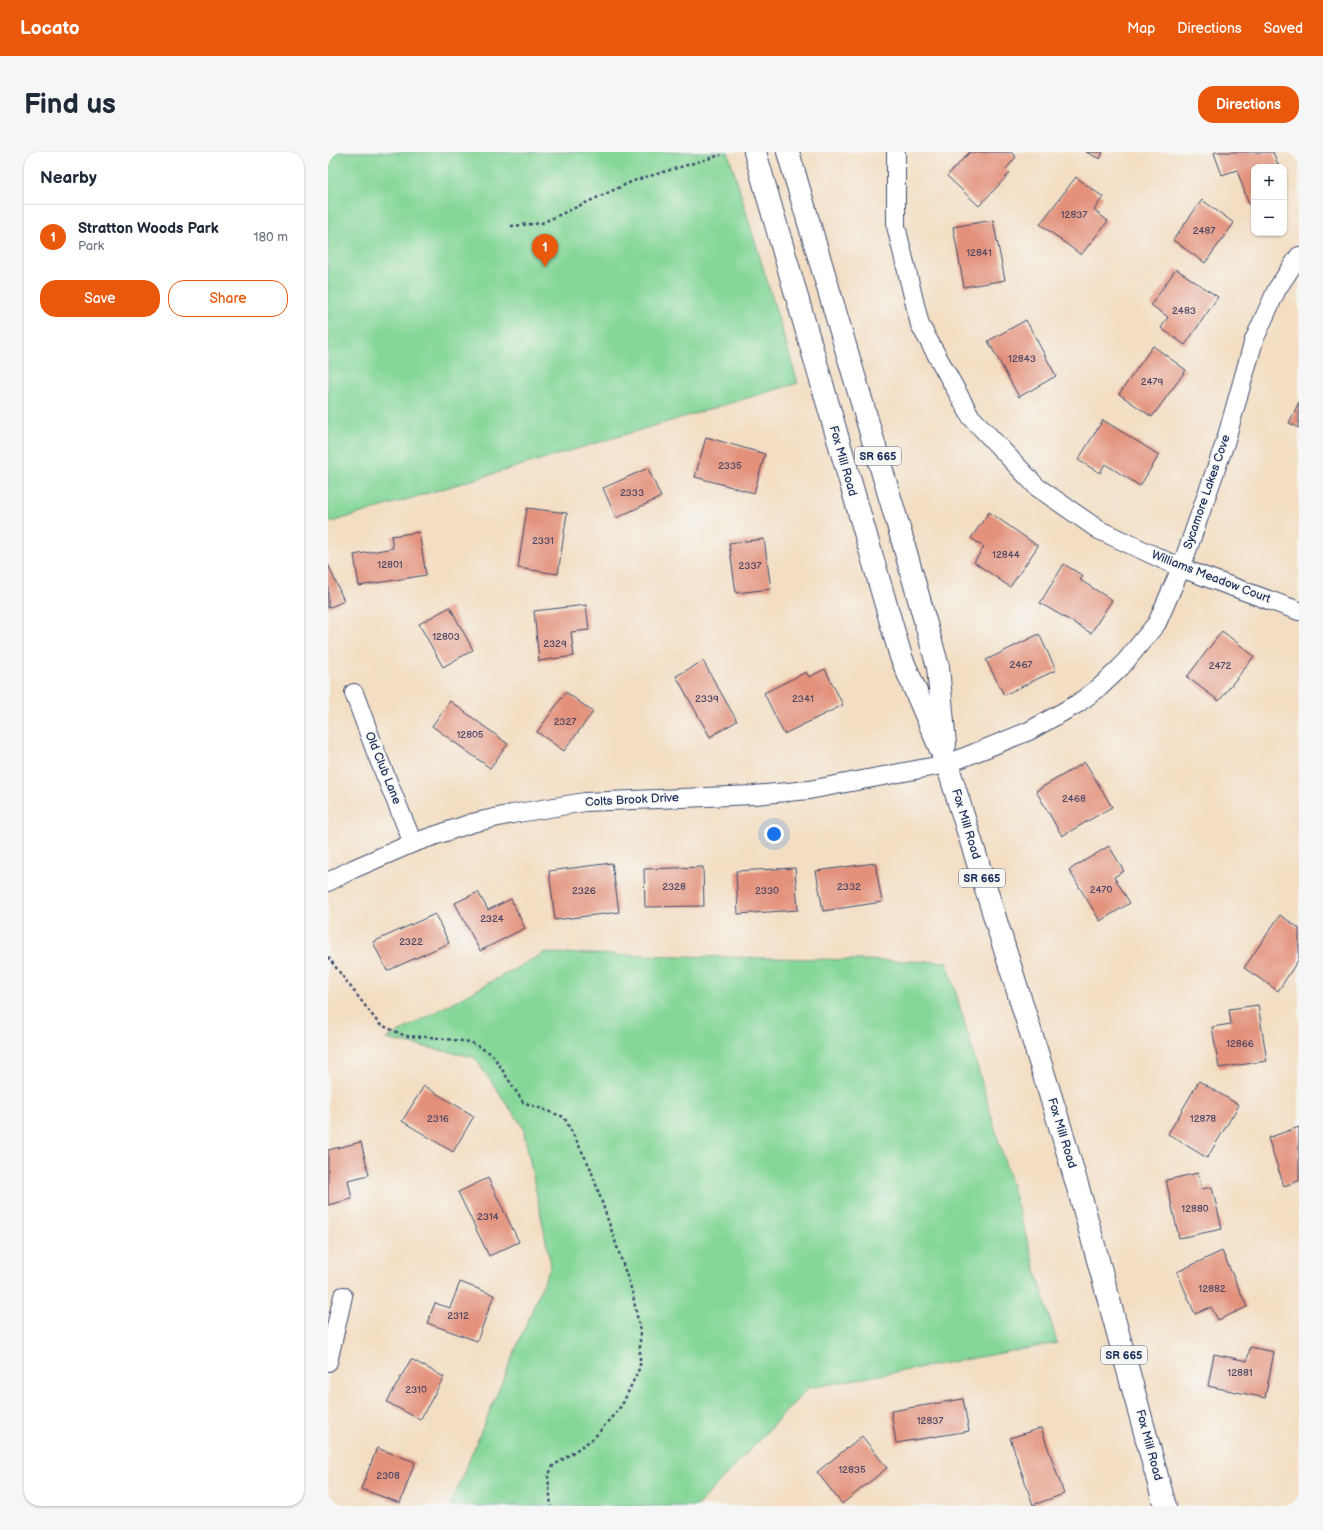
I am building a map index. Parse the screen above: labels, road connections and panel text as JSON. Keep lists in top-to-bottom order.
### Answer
{
  "streets": {
    "main road": ["SR 665", "Fox Mill Road"],
    "street": [
      "Sycamore Lakes Cove",
      "Williams Meadow Court",
      "Old Club Lane",
      "Colts Brook Drive"
    ]
  },
  "crossings": [
    ["Fox Mill Road", "Sycamore Lakes Cove"],
    ["Fox Mill Road", "Colts Brook Drive"],
    ["Sycamore Lakes Cove", "Williams Meadow Court"],
    ["Sycamore Lakes Cove", "Colts Brook Drive"],
    ["Old Club Lane", "Colts Brook Drive"]
  ],
  "house_numbers": [
    "12837",
    "2487",
    "12841",
    "2483",
    "12843",
    "2479",
    "2335",
    "2333",
    "2331",
    "12844",
    "12801",
    "2337",
    "12803",
    "2329",
    "2467",
    "2472",
    "2339",
    "2341",
    "2327",
    "12805",
    "2468",
    "2328",
    "2332",
    "2470",
    "2326",
    "2330",
    "2324",
    "2322",
    "12866",
    "2316",
    "12878",
    "12880",
    "2314",
    "12882",
    "2312",
    "12881",
    "2310",
    "12837",
    "12835",
    "2308"
  ],
  "page": {
    "header": "Locato",
    "nav": ["Map", "Directions", "Saved"],
    "buttons": [
      "Directions",
      ["Save", "Share"]
    ],
    "title": "Find us",
    "heading": "Nearby",
    "map_buttons": ["+", "−"],
    "list": [
      {
        "mark": "1",
        "name": "Stratton Woods Park",
        "note": "Park",
        "value": "180 m"
      }
    ],
    "pins": "1"
  }
}
